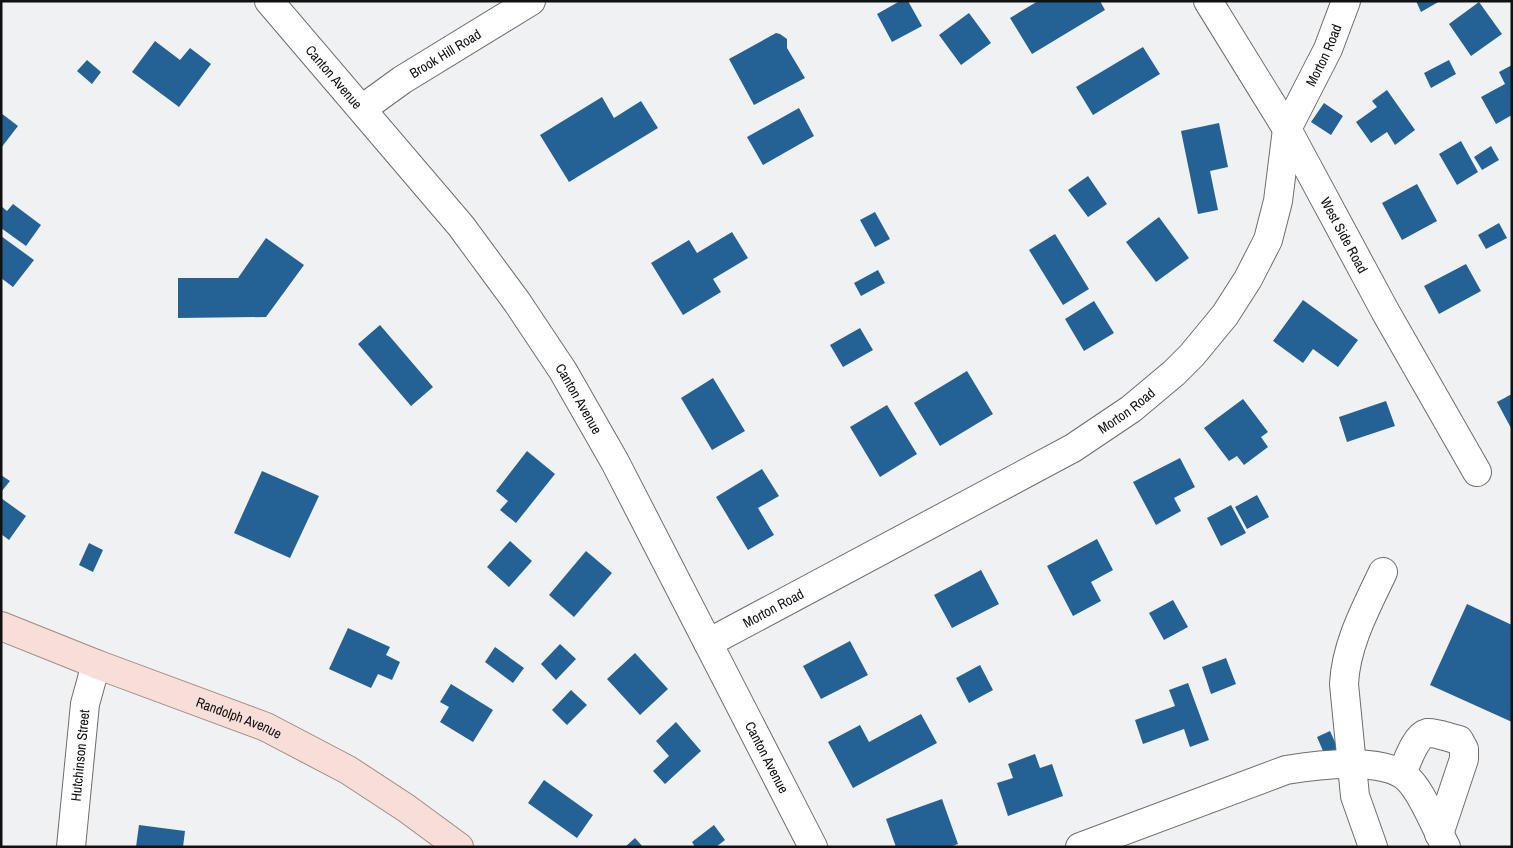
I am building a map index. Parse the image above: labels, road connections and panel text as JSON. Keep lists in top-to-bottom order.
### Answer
{
  "streets": {
    "main road": ["Randolph Avenue"],
    "street": [
      "Brook Hill Road",
      "Morton Road",
      "Canton Avenue",
      "West Side Road",
      "Hutchinson Street"
    ]
  },
  "crossings": [
    ["Brook Hill Road", "Canton Avenue"],
    ["Morton Road", "Canton Avenue"],
    ["Morton Road", "West Side Road"],
    ["Randolph Avenue", "Hutchinson Street"]
  ]
}
